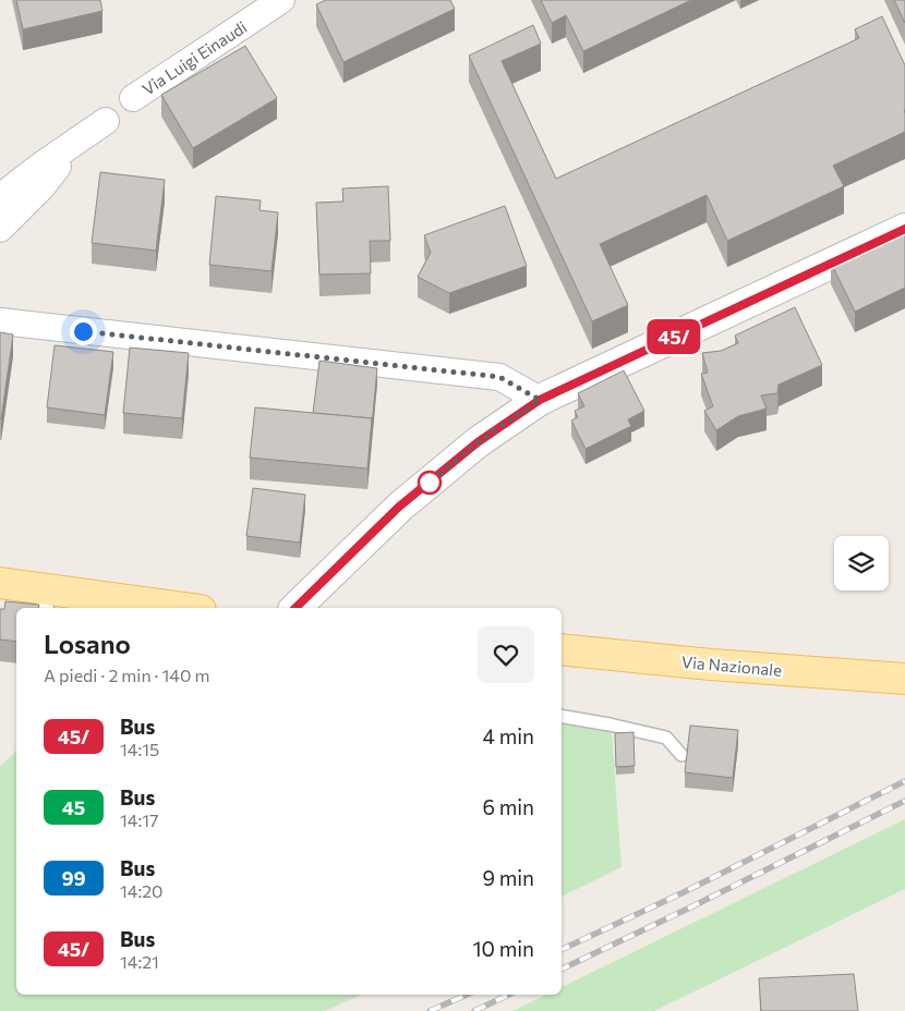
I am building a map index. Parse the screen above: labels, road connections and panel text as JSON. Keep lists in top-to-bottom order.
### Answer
{
  "streets": {
    "main road": ["Via Nazionale"],
    "street": ["Via Luigi Einaudi"]
  },
  "lines": ["bus line 45/"],
  "page": {
    "on_map": "45/",
    "heading": ["Losano", "A piedi · 2 min · 140 m"],
    "list": [
      {
        "mark": "45/",
        "name": "Bus",
        "note": "14:15",
        "value": "4 min"
      },
      {
        "mark": "45",
        "name": "Bus",
        "note": "14:17",
        "value": "6 min"
      },
      {
        "mark": "99",
        "name": "Bus",
        "note": "14:20",
        "value": "9 min"
      },
      {
        "mark": "45/",
        "name": "Bus",
        "note": "14:21",
        "value": "10 min"
      }
    ]
  }
}
